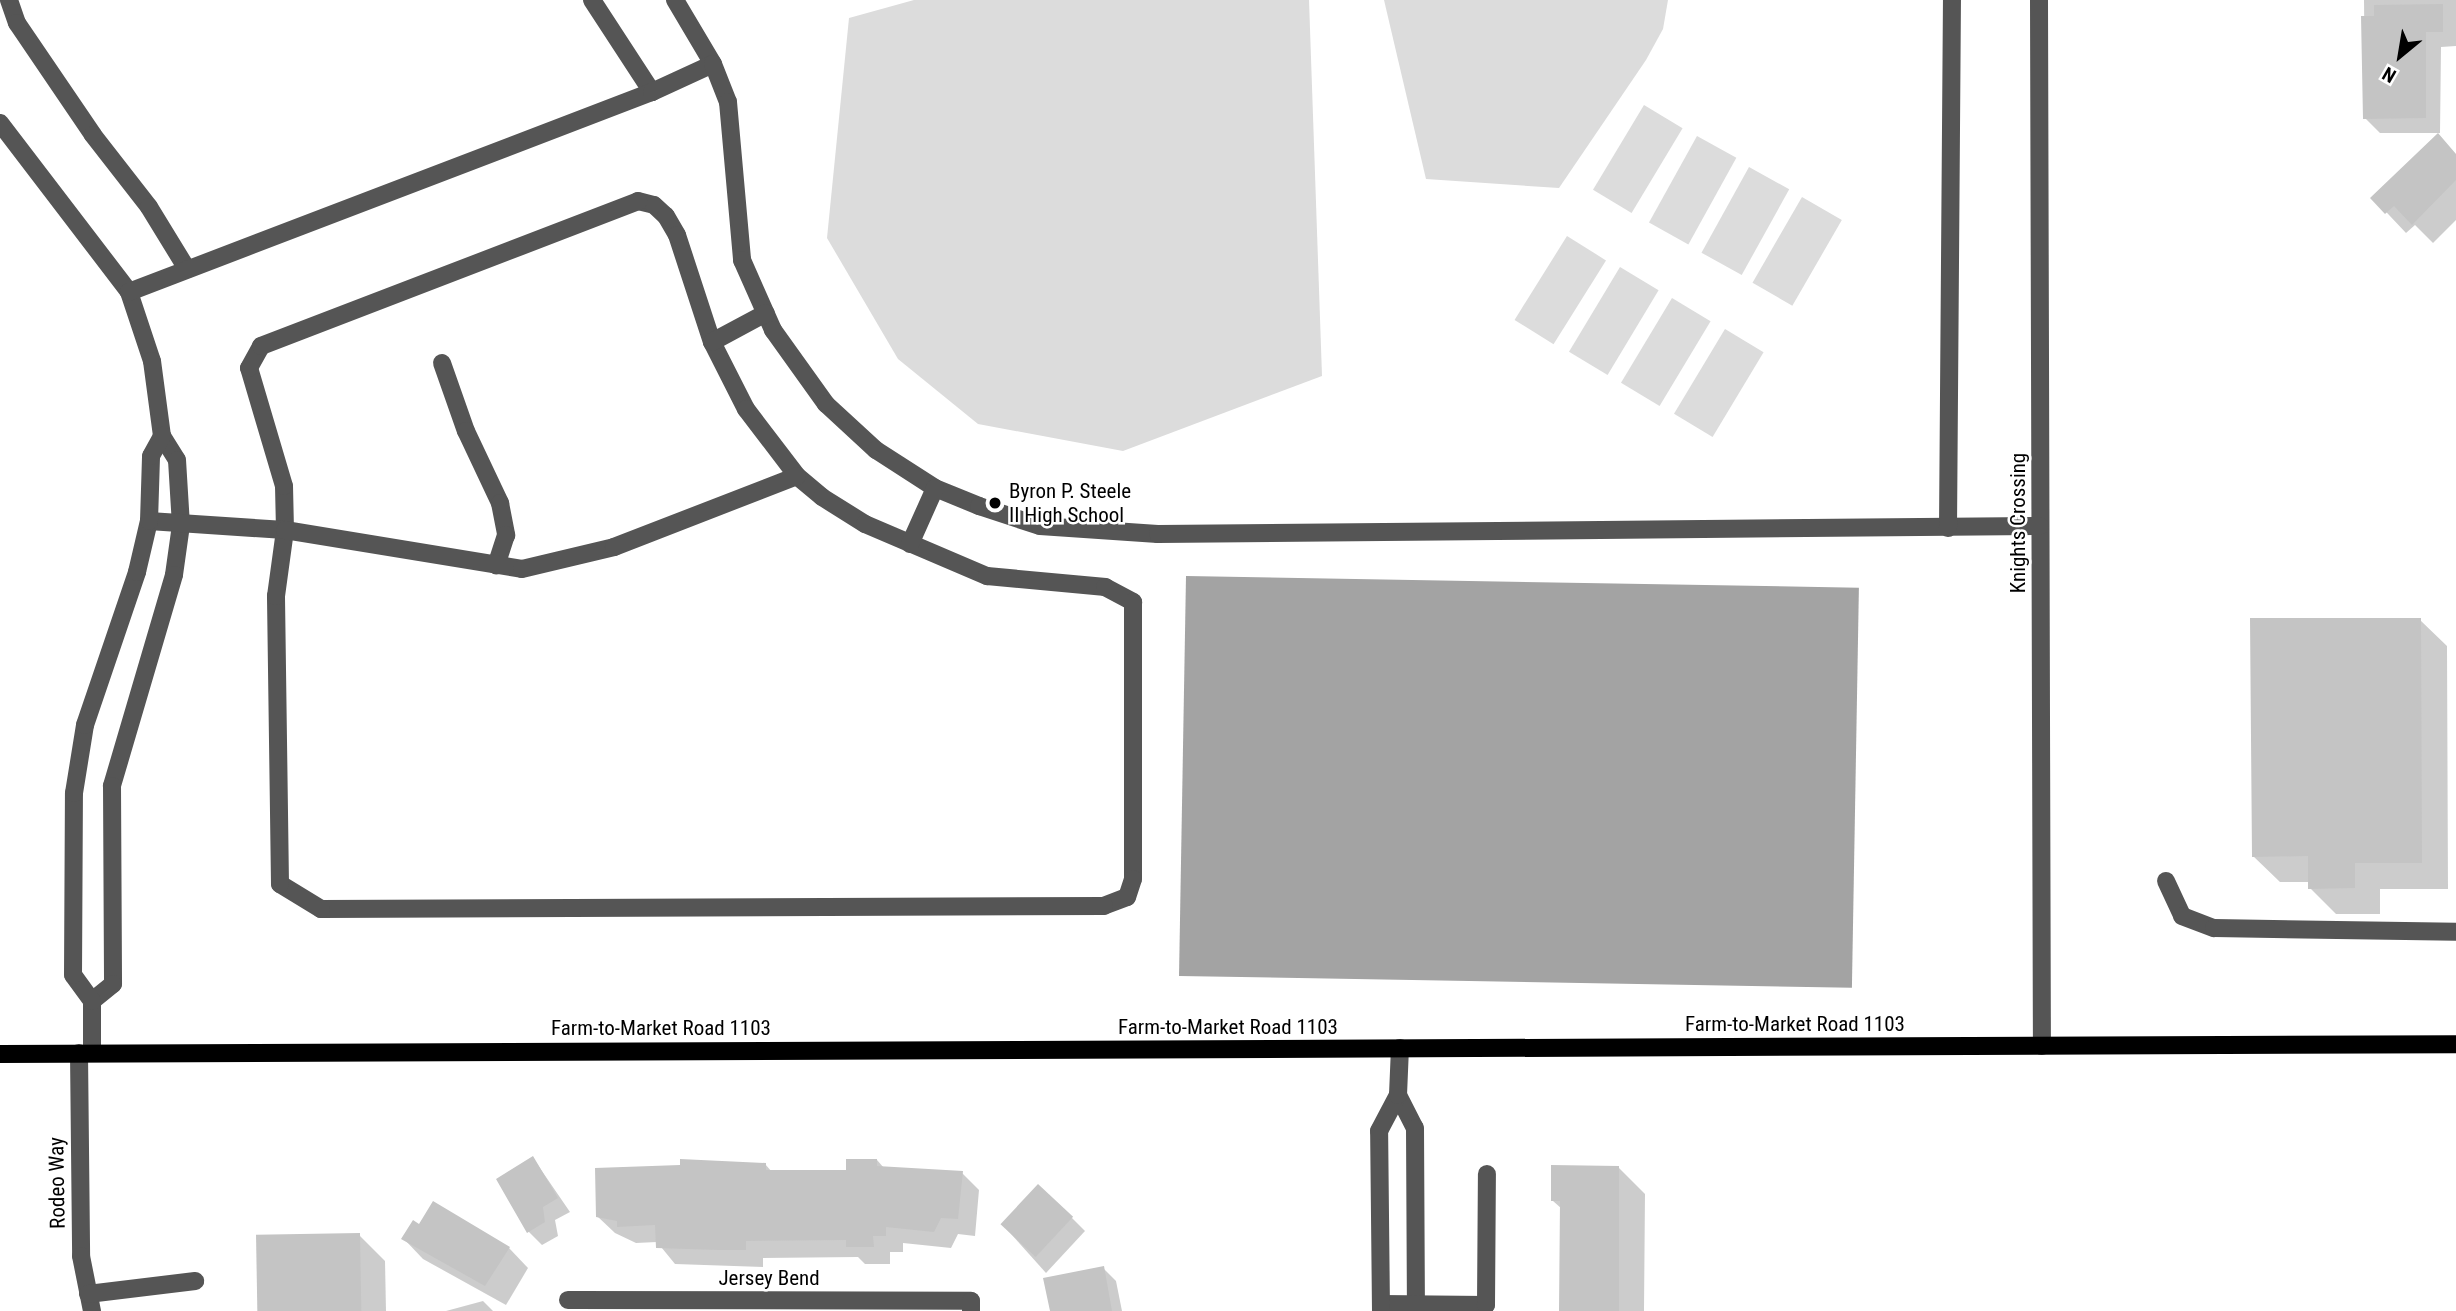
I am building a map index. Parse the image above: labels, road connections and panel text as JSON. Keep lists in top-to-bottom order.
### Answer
{
  "streets": {
    "main road": ["Farm-to-Market Road 1103"],
    "street": ["Knights Crossing", "Rodeo Way", "Jersey Bend"]
  },
  "crossings": [
    ["Knights Crossing", "Farm-to-Market Road 1103"],
    ["Farm-to-Market Road 1103", "Rodeo Way"]
  ],
  "places": ["Byron P. Steele II High School"],
  "north": "bottom left"
}
